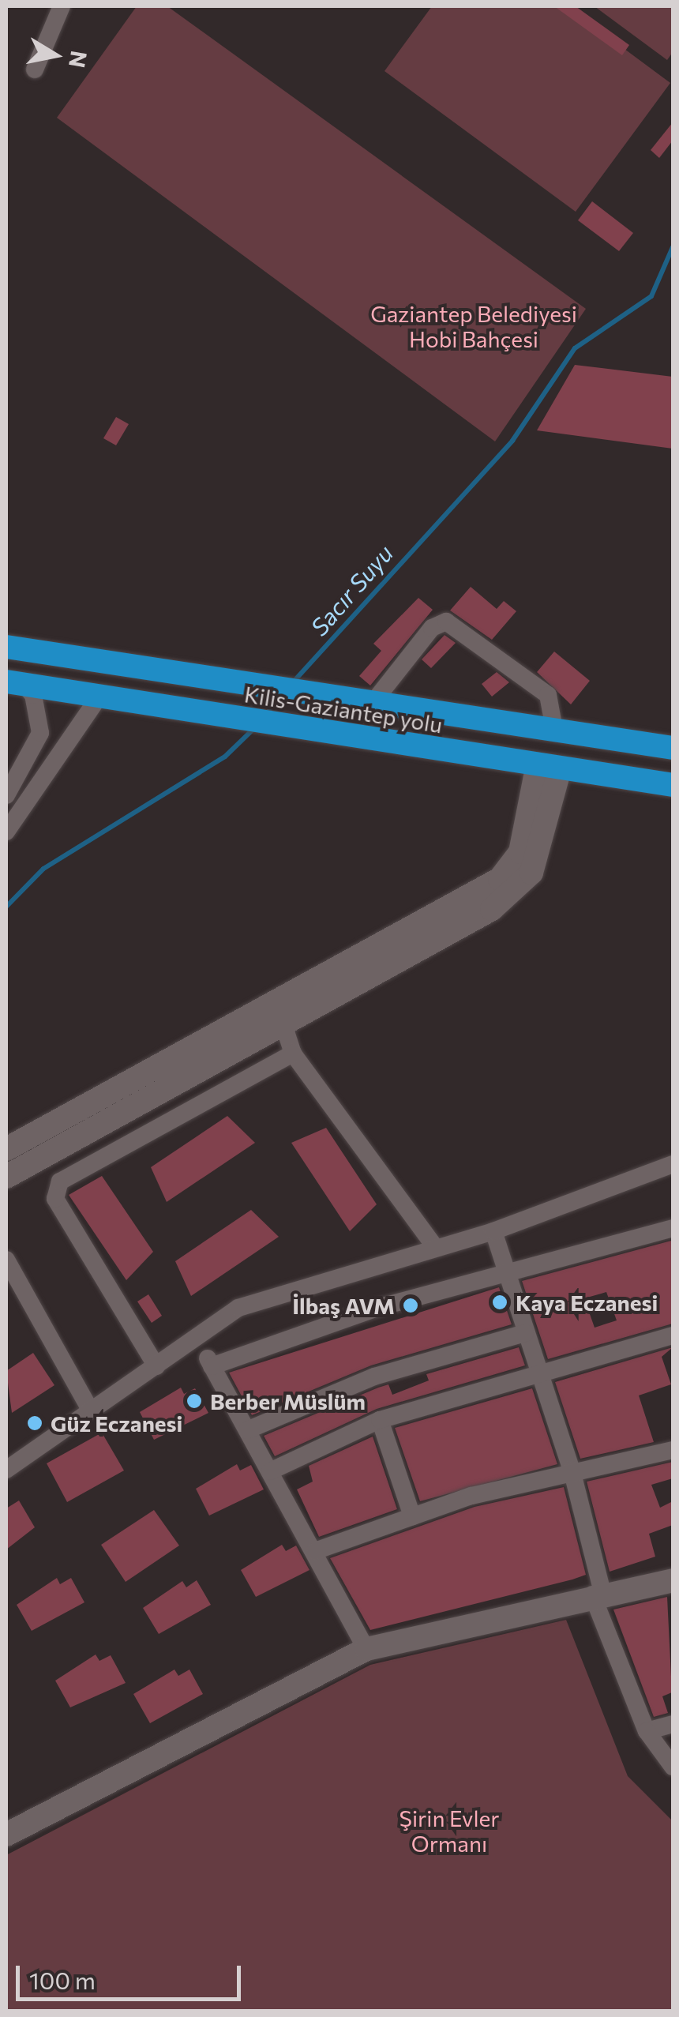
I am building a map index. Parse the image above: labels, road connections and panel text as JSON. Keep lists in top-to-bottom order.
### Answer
{
  "streets": {
    "highway": ["Kilis-Gaziantep yolu"]
  },
  "water": ["Sacır Suyu"],
  "parks": ["Gaziantep Belediyesi Hobi Bahçesi", "Şirin Evler Ormanı"],
  "places": [
    "Kaya Eczanesi",
    "İlbaş AVM",
    "Berber Müslüm",
    "Güz Eczanesi"
  ],
  "scale_bar": "100 m",
  "north": "right"
}
